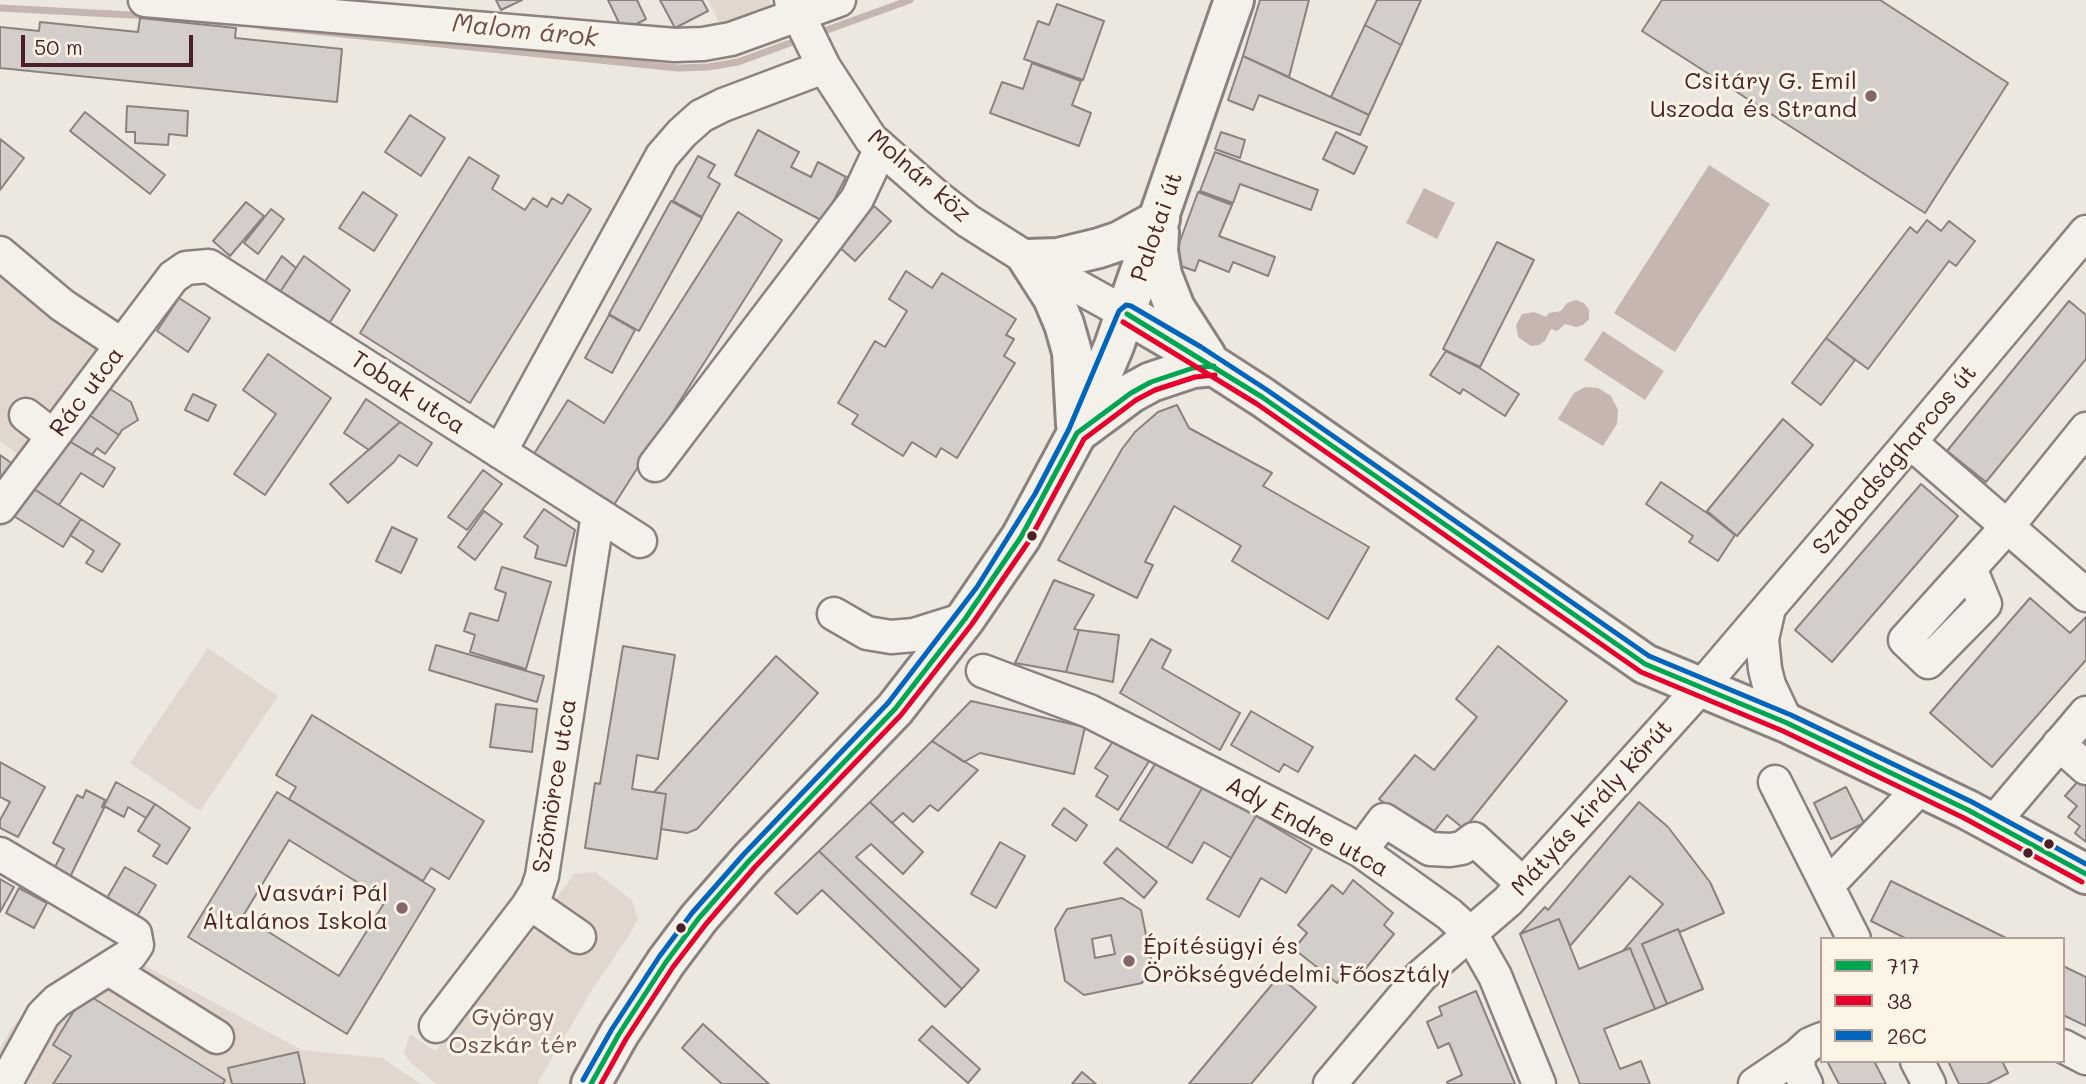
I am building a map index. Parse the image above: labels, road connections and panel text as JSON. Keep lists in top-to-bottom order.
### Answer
{
  "streets": {
    "main road": ["Palotai út"],
    "street": [
      "Molnár köz",
      "Rác utca",
      "Tobak utca",
      "Szabadságharcos út",
      "Szömörce utca",
      "Mátyás király körút",
      "Ady Endre utca"
    ]
  },
  "crossings": [
    ["Rác utca", "Tobak utca"],
    ["Tobak utca", "Szömörce utca"],
    ["Szabadságharcos út", "Mátyás király körút"],
    ["Mátyás király körút", "Ady Endre utca"]
  ],
  "water": ["Malom árok"],
  "parks": ["György Oszkár tér"],
  "places": ["Csitáry G. Emil Uszoda és Strand", "Vasvári Pál Általános Iskola", "Építésügyi és Örökségvédelmi Főosztály"],
  "lines": ["transit line 26C", "transit line 717", "transit line 38"],
  "legend": ["717", "38", "26C"],
  "scale_bar": "50 m"
}
